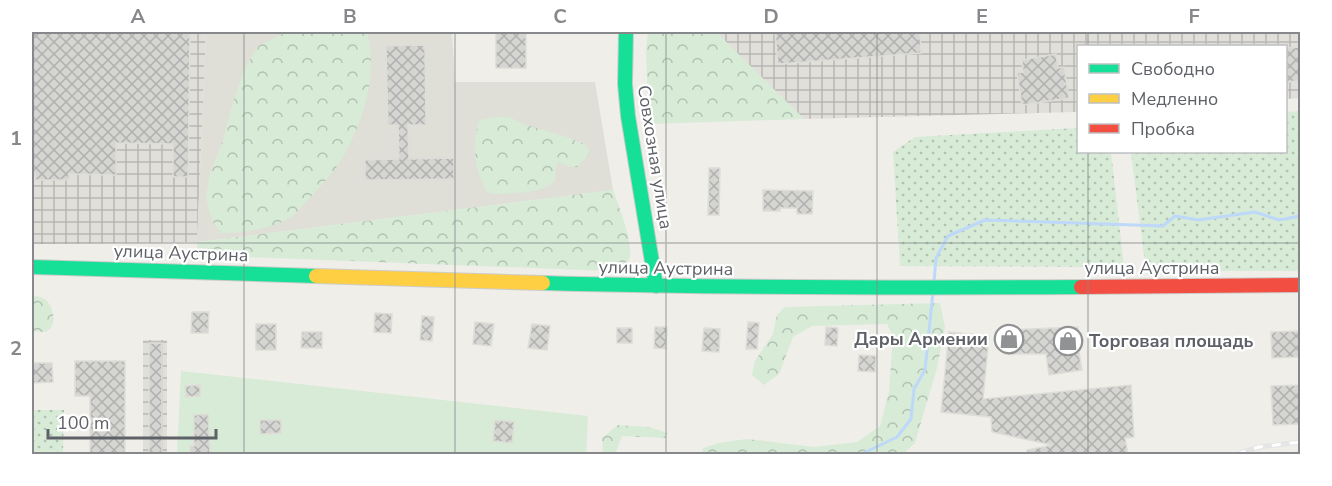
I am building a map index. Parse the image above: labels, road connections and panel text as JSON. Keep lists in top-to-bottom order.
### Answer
{
  "streets": {
    "main road": ["Совхозная улица", "улица Аустрина"]
  },
  "crossings": [
    ["Совхозная улица", "улица Аустрина"]
  ],
  "places": {
    "shop": ["Дары Армении", "Торговая площадь"]
  },
  "legend": ["Свободно", "Медленно", "Пробка"],
  "scale_bar": "100 m",
  "grid": {
    "columns": [
      "A",
      "B",
      "C",
      "D",
      "E",
      "F"
    ],
    "rows": ["1", "2"]
  }
}
